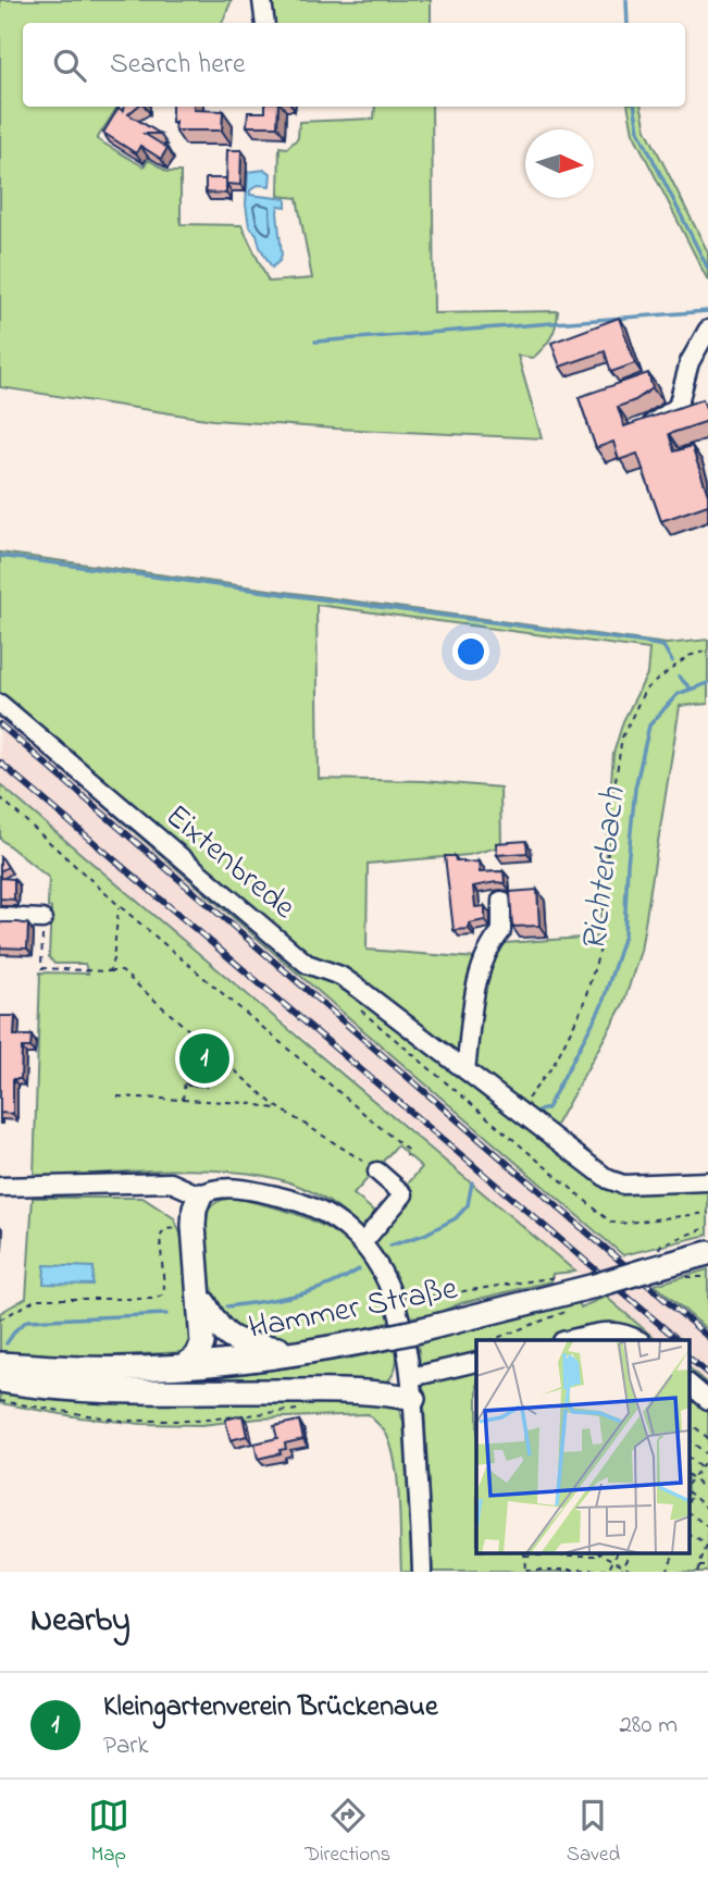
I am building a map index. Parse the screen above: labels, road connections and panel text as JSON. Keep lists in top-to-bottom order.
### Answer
{
  "streets": {
    "main road": ["Hammer Straße"],
    "street": ["Eixtenbrede"]
  },
  "water": ["Richterbach"],
  "north": "right",
  "page": {
    "search": "Search here",
    "pins": "1",
    "heading": "Nearby",
    "list": [
      {
        "mark": "1",
        "name": "Kleingartenverein Brückenaue",
        "note": "Park",
        "value": "280 m"
      }
    ],
    "nav": ["Map", "Directions", "Saved"]
  }
}
